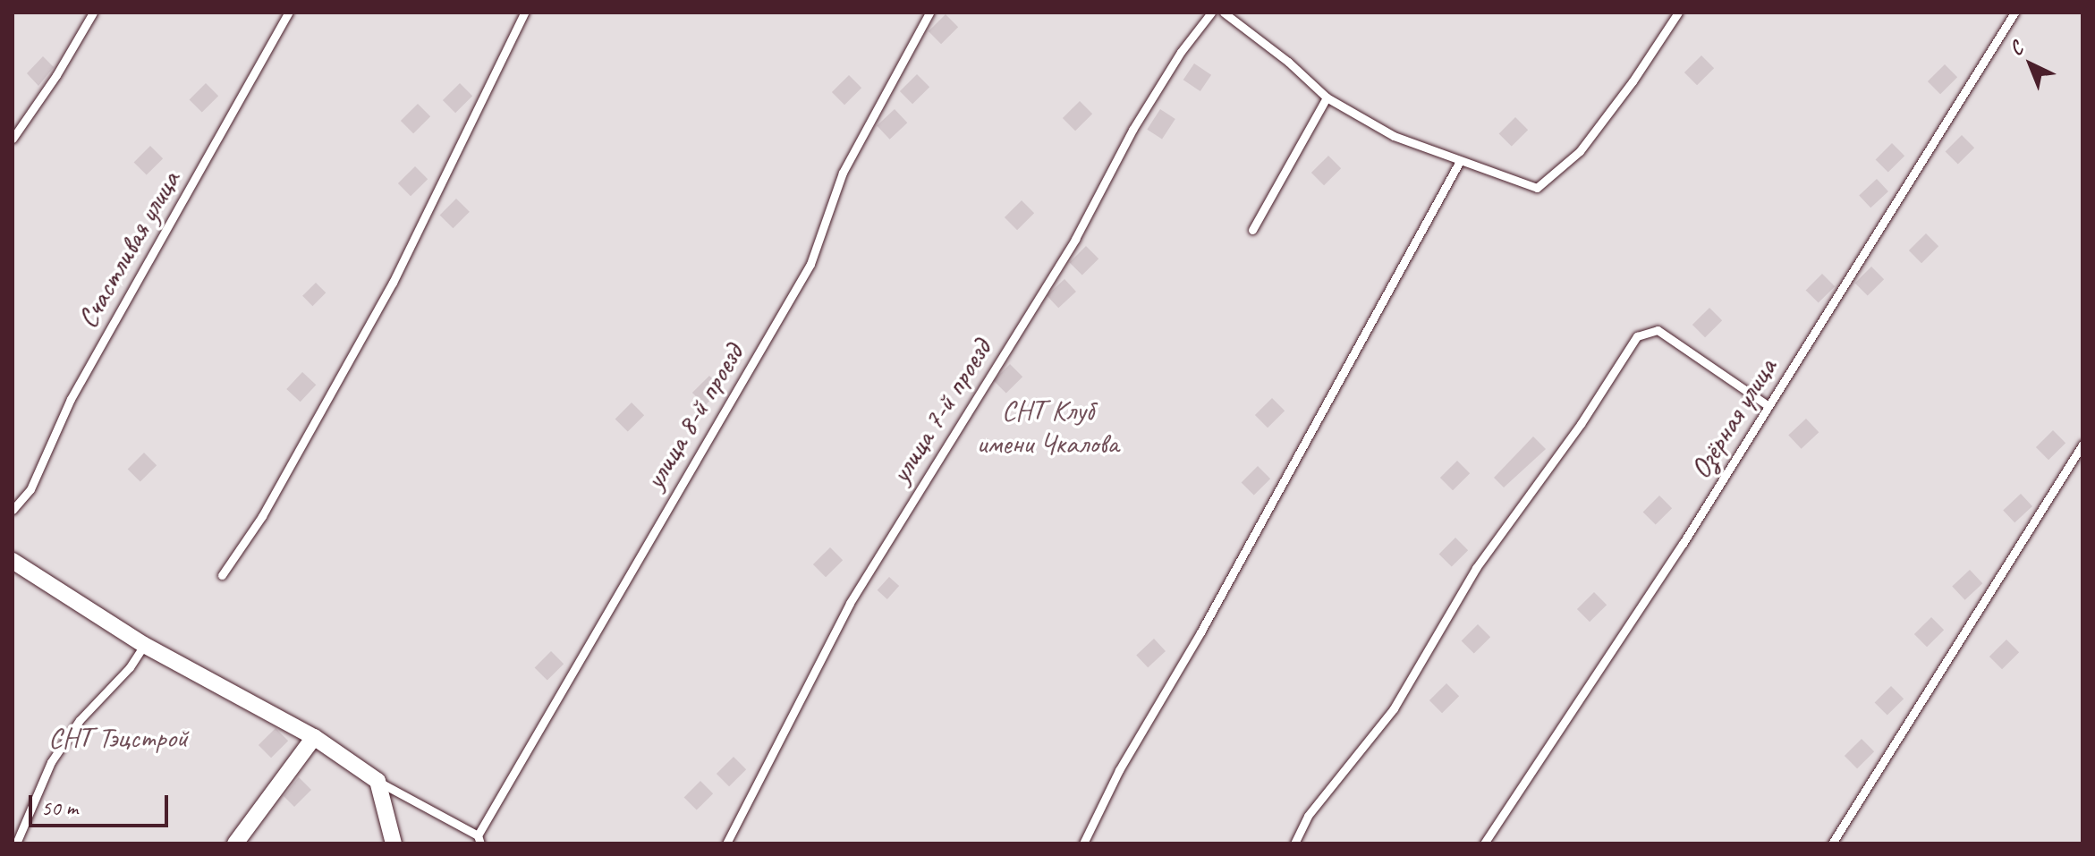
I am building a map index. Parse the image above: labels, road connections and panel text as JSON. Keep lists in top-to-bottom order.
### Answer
{
  "streets": {
    "lane": [
      "Счастливая улица",
      "улица 7-й проезд",
      "улица 8-й проезд",
      "Озёрная улица"
    ]
  },
  "parks": ["СНТ Клуб имени Чкалова", "СНТ Тэцстрой"],
  "scale_bar": "50 m",
  "north": "top left"
}
